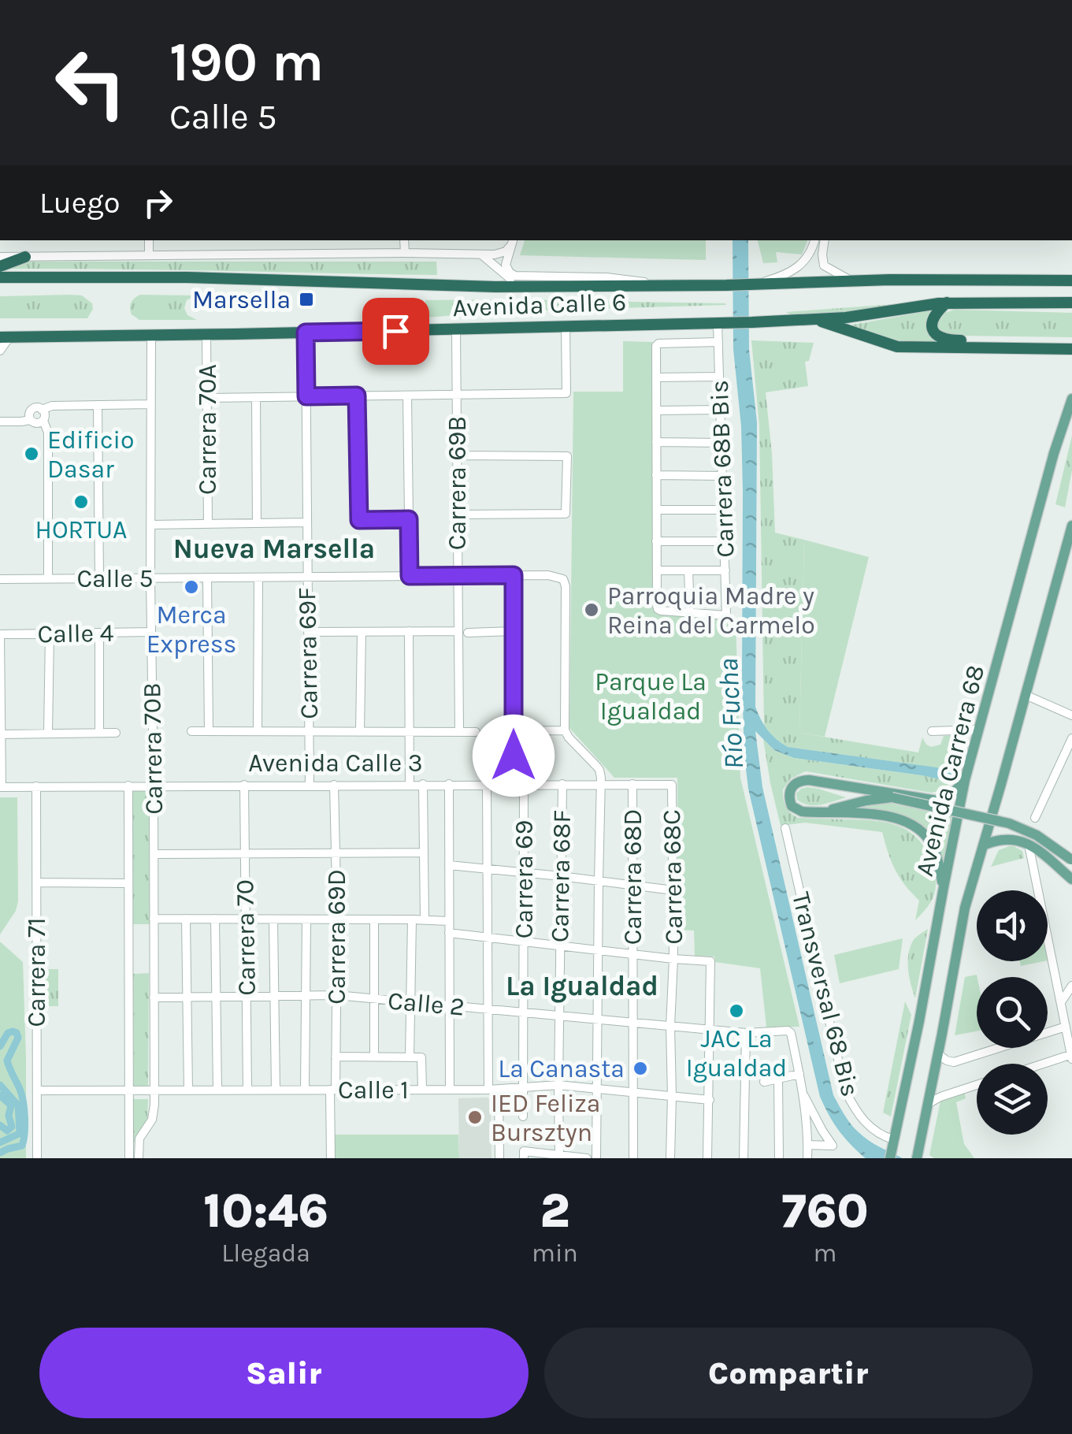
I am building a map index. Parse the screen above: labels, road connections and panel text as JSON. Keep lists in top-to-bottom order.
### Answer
{
  "streets": {
    "highway": ["Avenida Calle 6"],
    "main road": ["Avenida Carrera 68"],
    "street": [
      "Carrera 70A",
      "Carrera 68B Bis",
      "Carrera 69B",
      "Calle 5",
      "Calle 4",
      "Carrera 69F",
      "Carrera 70B",
      "Avenida Calle 3",
      "Carrera 68F",
      "Carrera 68D",
      "Carrera 68C",
      "Carrera 69",
      "Carrera 69D",
      "Carrera 70",
      "Carrera 71",
      "Transversal 68 Bis",
      "Calle 2",
      "Calle 1"
    ]
  },
  "crossings": [
    ["Avenida Calle 6", "Carrera 70A"],
    ["Avenida Calle 6", "Carrera 68B Bis"],
    ["Avenida Calle 6", "Carrera 69B"],
    ["Avenida Calle 6", "Carrera 69F"],
    ["Avenida Calle 6", "Carrera 70B"],
    ["Carrera 69B", "Calle 5"],
    ["Calle 5", "Carrera 69F"],
    ["Calle 5", "Carrera 70B"],
    ["Calle 4", "Carrera 70B"],
    ["Carrera 69F", "Avenida Calle 3"],
    ["Carrera 70B", "Avenida Calle 3"],
    ["Carrera 70B", "Calle 2"],
    ["Carrera 70B", "Calle 1"],
    ["Avenida Calle 3", "Carrera 68F"],
    ["Avenida Calle 3", "Carrera 68D"],
    ["Avenida Calle 3", "Carrera 68C"],
    ["Avenida Calle 3", "Carrera 69"],
    ["Avenida Calle 3", "Carrera 69D"],
    ["Avenida Calle 3", "Carrera 70"],
    ["Avenida Calle 3", "Carrera 71"],
    ["Avenida Carrera 68", "Transversal 68 Bis"],
    ["Carrera 68F", "Calle 2"],
    ["Carrera 68F", "Calle 1"],
    ["Carrera 68D", "Calle 2"],
    ["Carrera 68D", "Calle 1"],
    ["Carrera 68C", "Calle 2"],
    ["Carrera 68C", "Calle 1"],
    ["Carrera 69", "Calle 2"],
    ["Carrera 69", "Calle 1"],
    ["Carrera 69D", "Calle 2"],
    ["Carrera 69D", "Calle 1"],
    ["Carrera 70", "Calle 2"],
    ["Carrera 70", "Calle 1"],
    ["Carrera 71", "Calle 1"]
  ],
  "districts": ["Nueva Marsella", "La Igualdad"],
  "water": ["Río Fucha"],
  "parks": ["Parque La Igualdad"],
  "places": {
    "transit": ["Marsella"],
    "other": [
      "Edificio Dasar",
      "HORTUA",
      "Merca Express",
      "Parroquia Madre y Reina del Carmelo",
      "JAC La Igualdad",
      "La Canasta",
      "IED Feliza Bursztyn"
    ]
  },
  "page": {
    "turn": ["190 m", "Calle 5"],
    "then": "Luego",
    "eta": [
      "10:46",
      "Llegada",
      "2",
      "min",
      "760",
      "m"
    ],
    "buttons": ["Salir", "Compartir"]
  }
}
